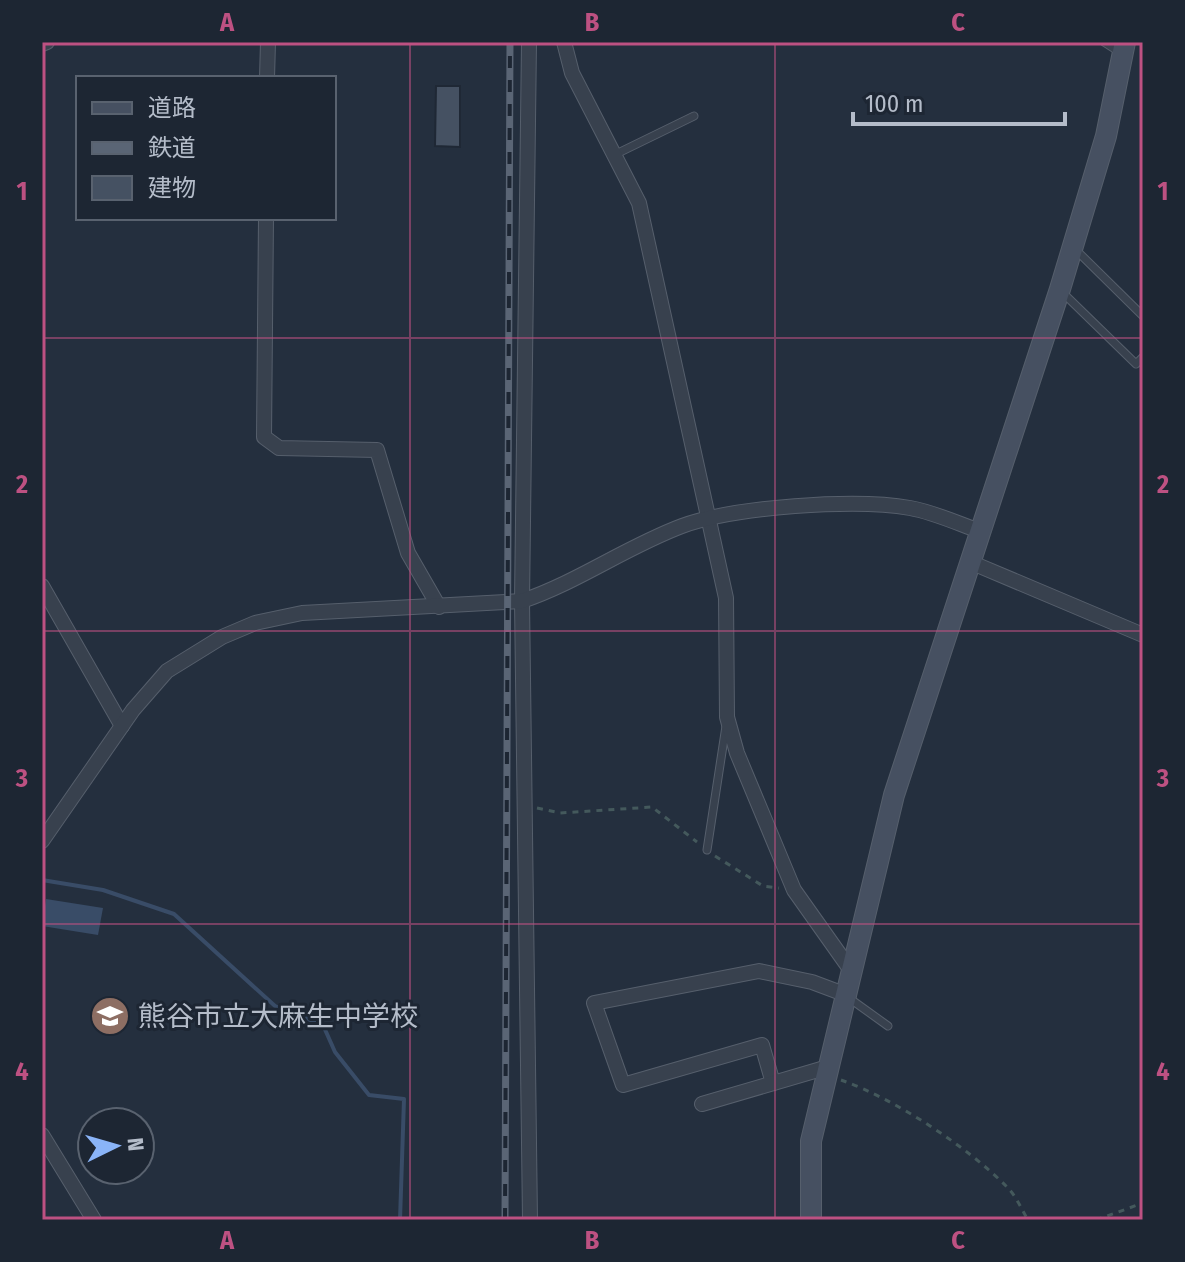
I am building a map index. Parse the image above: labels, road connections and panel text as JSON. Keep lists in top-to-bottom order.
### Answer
{
  "places": {
    "school or university": ["熊谷市立大麻生中学校"]
  },
  "legend": ["道路", "鉄道", "建物"],
  "scale_bar": "100 m",
  "north": "right",
  "grid": {
    "columns": ["A", "B", "C"],
    "rows": [
      "1",
      "2",
      "3",
      "4"
    ]
  }
}
